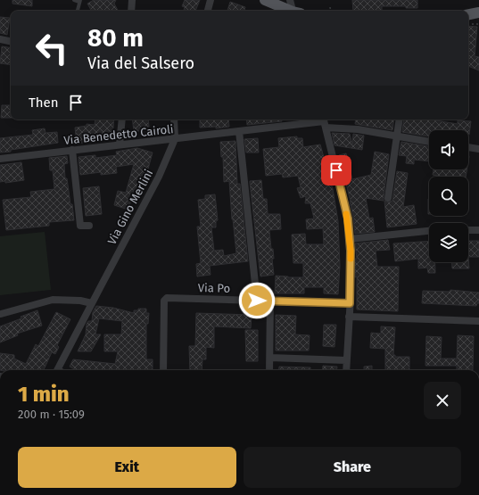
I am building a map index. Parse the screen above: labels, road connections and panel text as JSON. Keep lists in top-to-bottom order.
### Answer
{
  "streets": {
    "street": ["Via Benedetto Cairoli", "Via Gino Merlini", "Via Po"]
  },
  "crossings": [
    ["Via Benedetto Cairoli", "Via Gino Merlini"]
  ],
  "page": {
    "turn": ["80 m", "Via del Salsero"],
    "then": "Then",
    "heading": ["1 min", "200 m · 15:09"],
    "buttons": ["Exit", "Share"]
  }
}
